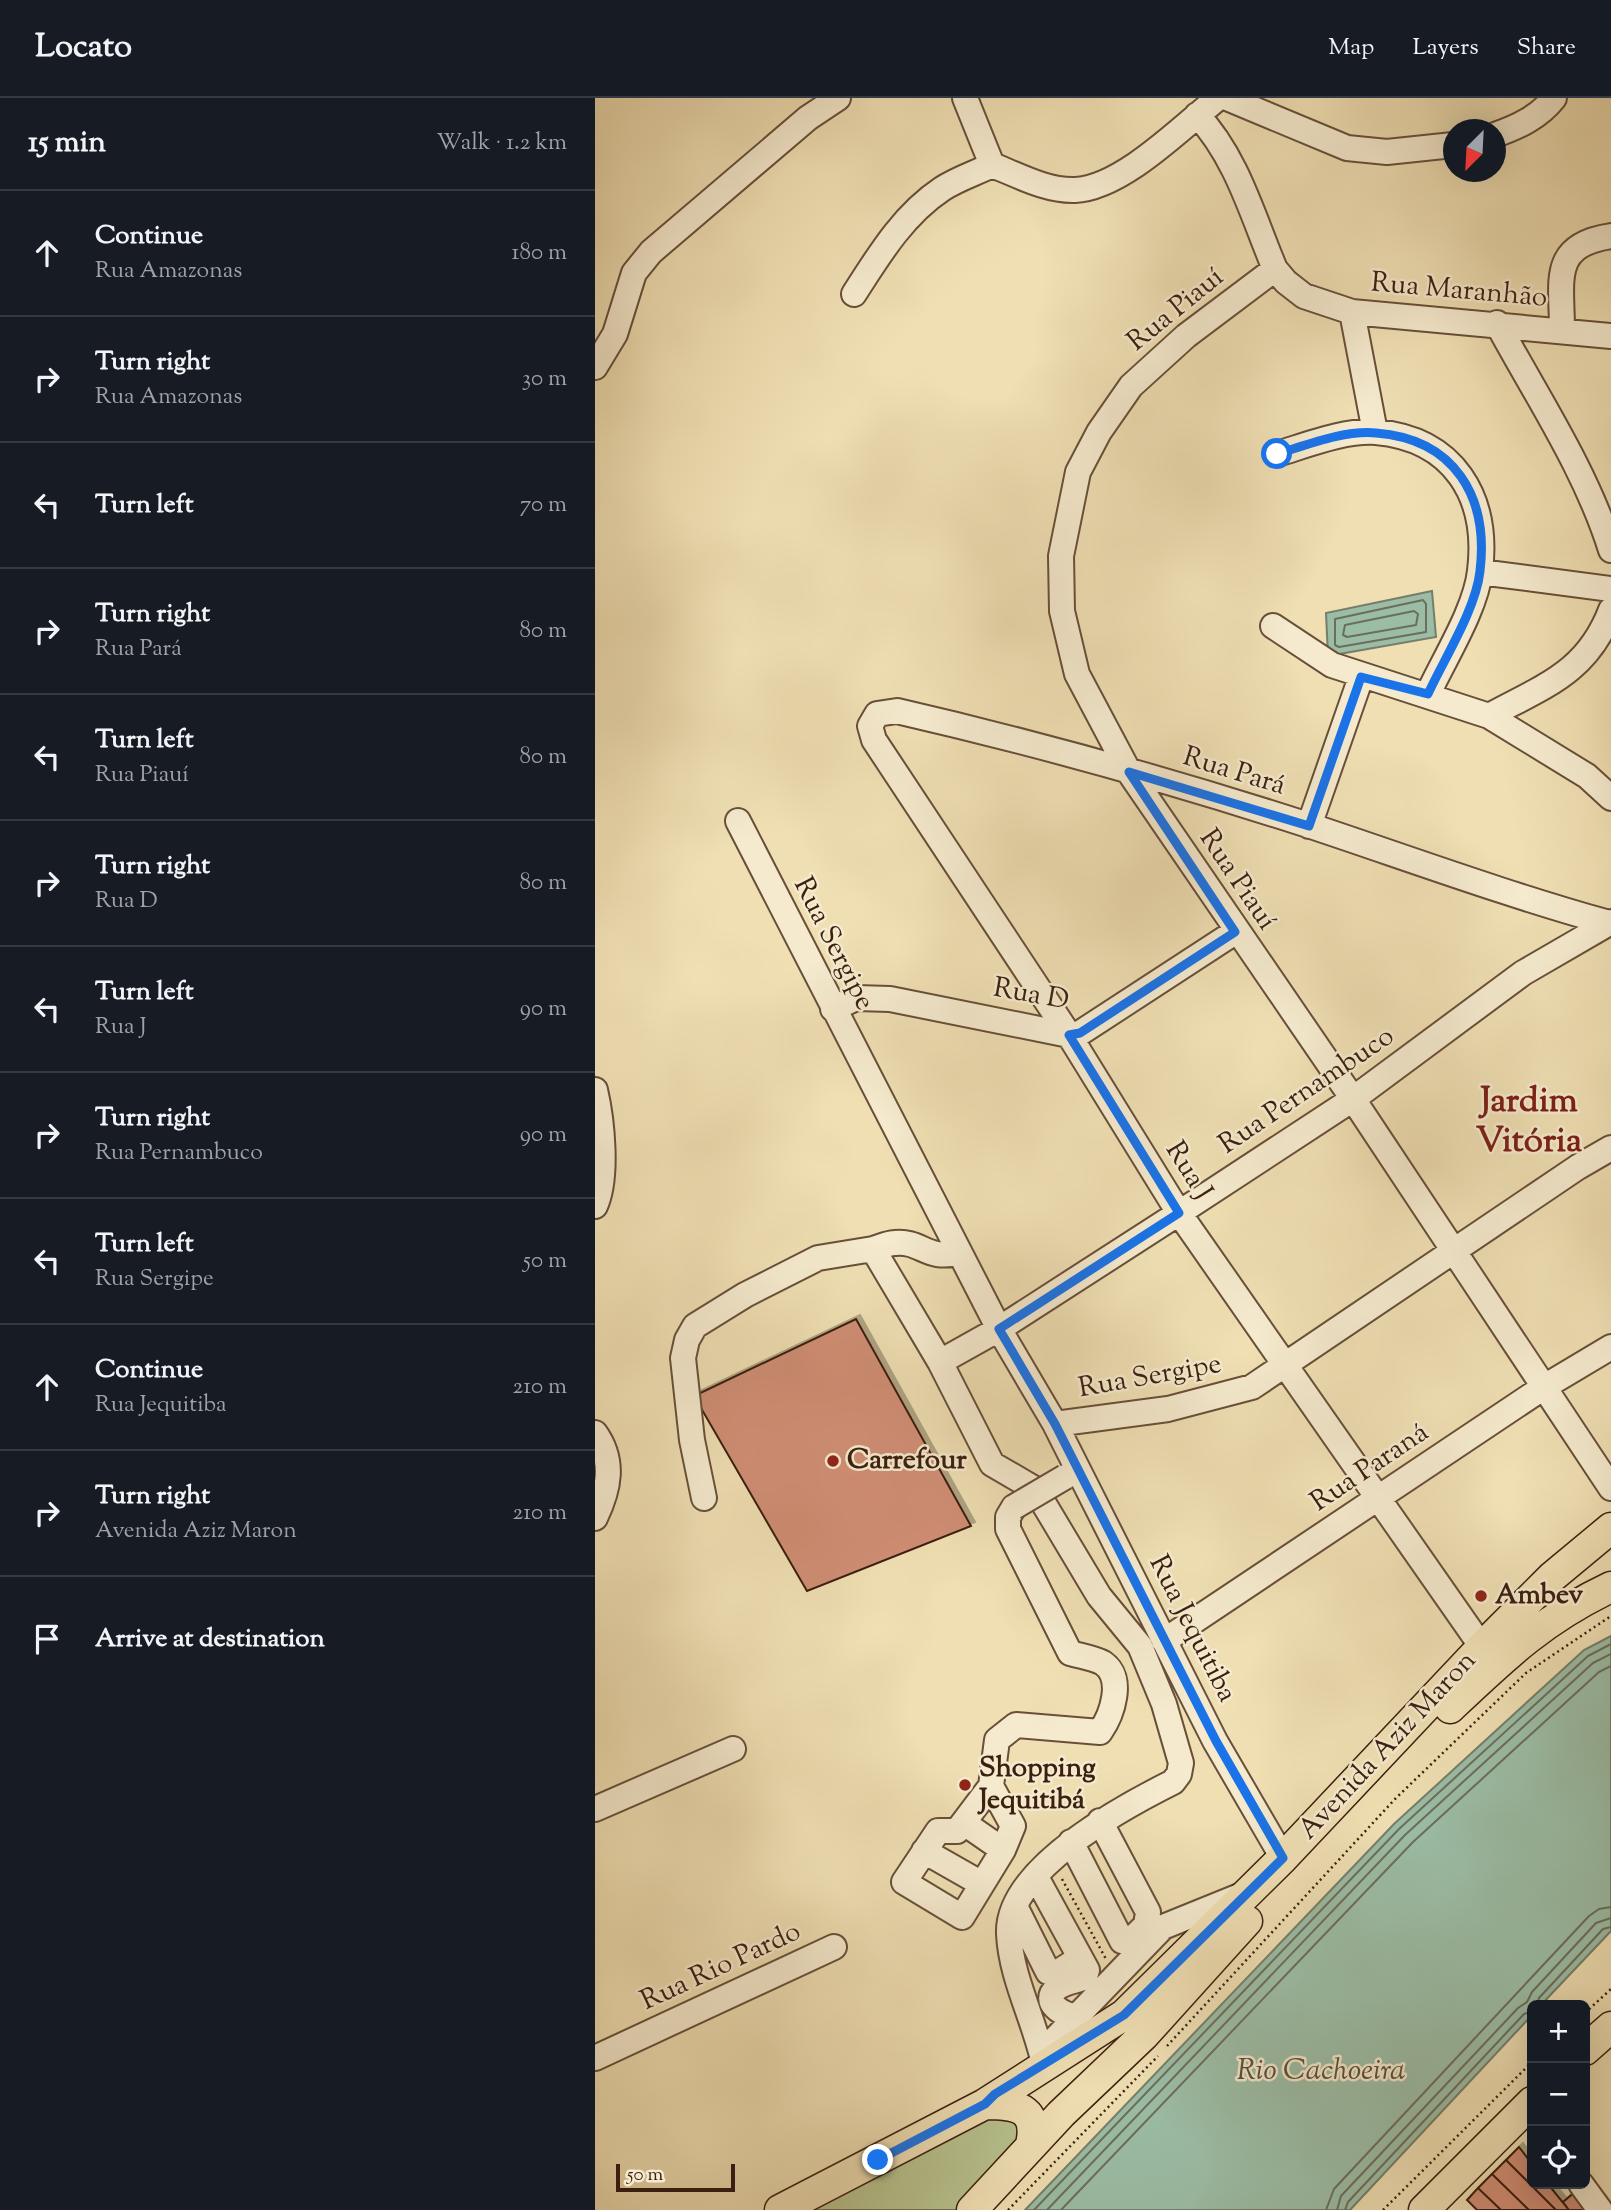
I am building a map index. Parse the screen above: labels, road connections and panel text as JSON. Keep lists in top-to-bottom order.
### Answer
{
  "streets": {
    "main road": ["Avenida Aziz Maron"],
    "street": [
      "Rua Maranhão",
      "Rua Piauí",
      "Rua Pará",
      "Rua Sergipe",
      "Rua D",
      "Rua Pernambuco",
      "Rua J",
      "Rua Paraná",
      "Rua Jequitiba",
      "Rua Rio Pardo"
    ]
  },
  "crossings": [
    ["Rua Maranhão", "Rua Piauí"],
    ["Rua Piauí", "Rua Pará"],
    ["Rua Piauí", "Rua Sergipe"],
    ["Rua Piauí", "Rua D"],
    ["Rua Piauí", "Rua Pernambuco"],
    ["Rua Piauí", "Rua Paraná"],
    ["Rua Pará", "Rua Pernambuco"],
    ["Rua Pará", "Rua J"],
    ["Rua Sergipe", "Rua D"],
    ["Rua Sergipe", "Rua Pernambuco"],
    ["Rua Sergipe", "Rua J"],
    ["Rua Sergipe", "Rua Jequitiba"],
    ["Rua D", "Rua J"],
    ["Rua Pernambuco", "Rua J"],
    ["Rua J", "Rua Paraná"],
    ["Rua J", "Avenida Aziz Maron"],
    ["Rua Paraná", "Rua Jequitiba"],
    ["Rua Jequitiba", "Avenida Aziz Maron"]
  ],
  "districts": ["Jardim Vitória"],
  "water": ["Rio Cachoeira"],
  "places": ["Carrefour", "Ambev", "Shopping Jequitibá"],
  "scale_bar": "50 m",
  "north": "bottom left",
  "page": {
    "header": "Locato",
    "nav": ["Map", "Layers", "Share"],
    "heading": ["15 min", "Walk · 1.2 km"],
    "list": [
      ["Continue", "Rua Amazonas", "180 m"],
      ["Turn right", "Rua Amazonas", "30 m"],
      ["Turn left", "70 m"],
      ["Turn right", "Rua Pará", "80 m"],
      ["Turn left", "Rua Piauí", "80 m"],
      ["Turn right", "Rua D", "80 m"],
      ["Turn left", "Rua J", "90 m"],
      ["Turn right", "Rua Pernambuco", "90 m"],
      ["Turn left", "Rua Sergipe", "50 m"],
      ["Continue", "Rua Jequitiba", "210 m"],
      ["Turn right", "Avenida Aziz Maron", "210 m"],
      "Arrive at destination"
    ],
    "map_buttons": ["+", "−"],
    "scale": "50 m"
  }
}
